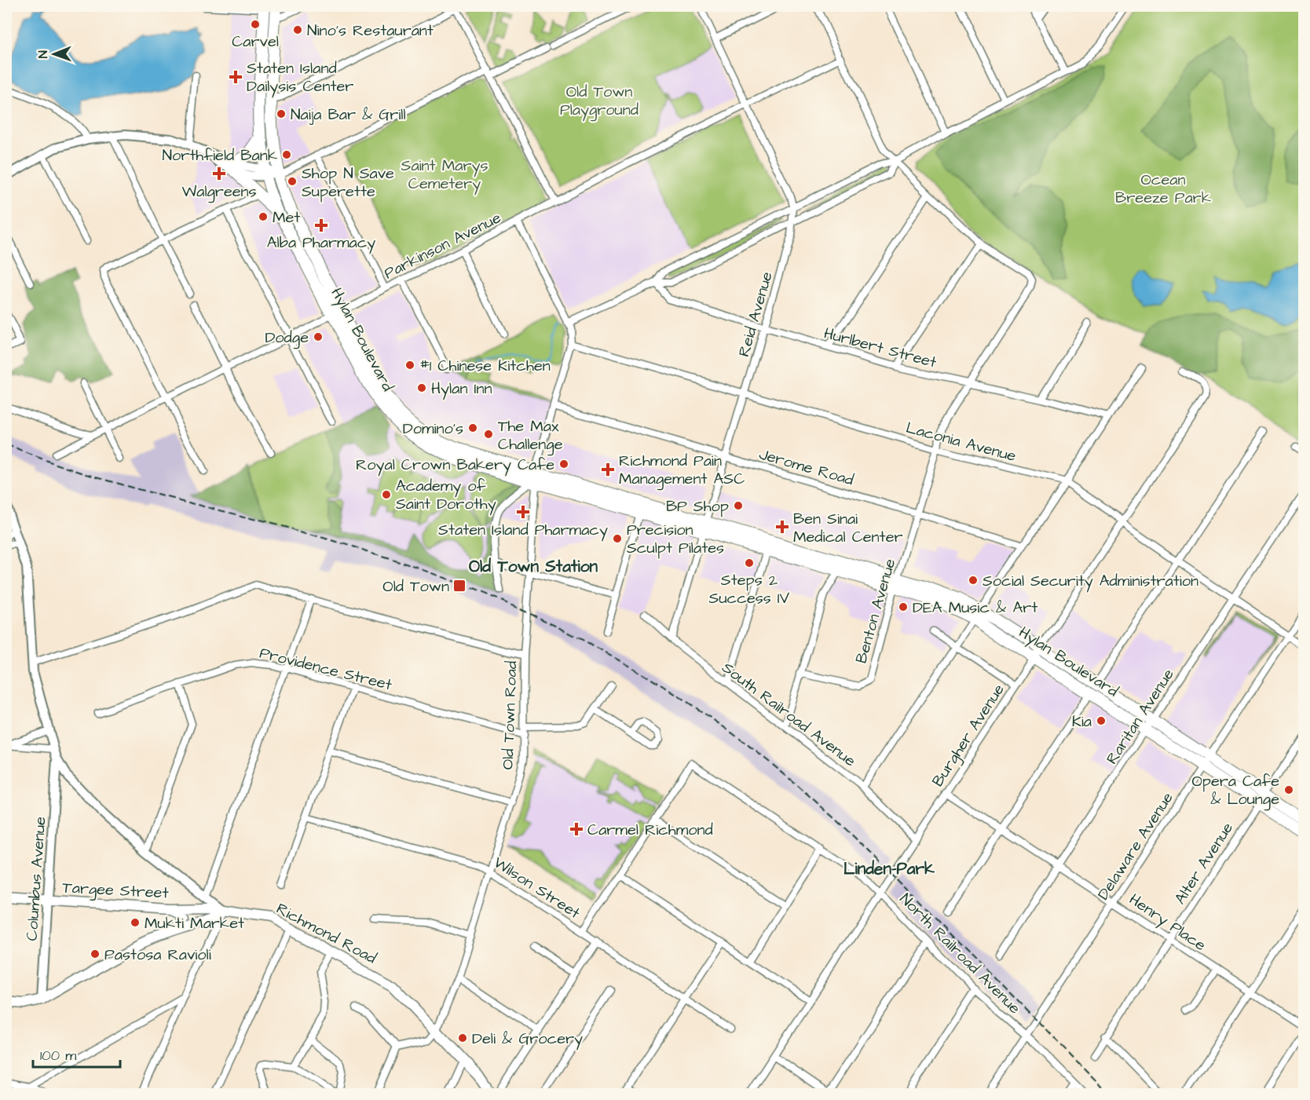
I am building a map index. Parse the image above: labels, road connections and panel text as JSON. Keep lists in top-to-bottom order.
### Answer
{
  "streets": {
    "main road": ["Hylan Boulevard", "Targee Street", "Richmond Road"],
    "street": [
      "Parkinson Avenue",
      "Reid Avenue",
      "Hurlbert Street",
      "Laconia Avenue",
      "Jerome Road",
      "Benton Avenue",
      "Providence Street",
      "South Railroad Avenue",
      "Old Town Road",
      "Raritan Avenue",
      "Burgher Avenue",
      "Delaware Avenue",
      "Alter Avenue",
      "Columbus Avenue",
      "Wilson Street",
      "Henry Place",
      "North Railroad Avenue"
    ]
  },
  "crossings": [
    ["Parkinson Avenue", "Reid Avenue"],
    ["Parkinson Avenue", "Hylan Boulevard"],
    ["Reid Avenue", "Hylan Boulevard"],
    ["Reid Avenue", "Hurlbert Street"],
    ["Reid Avenue", "Laconia Avenue"],
    ["Reid Avenue", "Jerome Road"],
    ["Reid Avenue", "South Railroad Avenue"],
    ["Hylan Boulevard", "Benton Avenue"],
    ["Hylan Boulevard", "Old Town Road"],
    ["Hylan Boulevard", "Raritan Avenue"],
    ["Hylan Boulevard", "Burgher Avenue"],
    ["Hylan Boulevard", "Delaware Avenue"],
    ["Hylan Boulevard", "Alter Avenue"],
    ["Hurlbert Street", "Benton Avenue"],
    ["Laconia Avenue", "Benton Avenue"],
    ["Laconia Avenue", "Old Town Road"],
    ["Laconia Avenue", "Raritan Avenue"],
    ["Laconia Avenue", "Burgher Avenue"],
    ["Laconia Avenue", "Delaware Avenue"],
    ["Jerome Road", "Benton Avenue"],
    ["Jerome Road", "Old Town Road"],
    ["Providence Street", "Old Town Road"],
    ["South Railroad Avenue", "Burgher Avenue"],
    ["Old Town Road", "Wilson Street"],
    ["Old Town Road", "Richmond Road"],
    ["Raritan Avenue", "Henry Place"],
    ["Burgher Avenue", "Henry Place"],
    ["Burgher Avenue", "North Railroad Avenue"],
    ["Delaware Avenue", "Henry Place"],
    ["Delaware Avenue", "North Railroad Avenue"],
    ["Alter Avenue", "Henry Place"],
    ["Columbus Avenue", "Targee Street"],
    ["Targee Street", "Richmond Road"]
  ],
  "districts": ["Old Town Station", "Linden-Park"],
  "parks": ["Old Town Playground", "Saint Marys Cemetery", "Ocean Breeze Park"],
  "places": {
    "other": [
      "Carvel",
      "Nino's Restaurant",
      "Naija Bar & Grill",
      "Northfield Bank",
      "Shop N Save Superette",
      "Met",
      "Dodge",
      "#1 Chinese Kitchen",
      "Hylan Inn",
      "Domino's",
      "The Max Challenge",
      "Royal Crown Bakery Cafe",
      "Academy of Saint Dorothy",
      "BP Shop",
      "Precision Sculpt Pilates",
      "Steps 2 Success IV",
      "Social Security Administration",
      "DEA Music & Art",
      "Kia",
      "Opera Cafe & Lounge",
      "Mukti Market",
      "Pastosa Ravioli",
      "Deli & Grocery"
    ],
    "health": [
      "Staten Island Dailysis Center",
      "Walgreens",
      "Alba Pharmacy",
      "Richmond Pain Management ASC",
      "Staten Island Pharmacy",
      "Ben Sinai Medical Center",
      "Carmel Richmond"
    ],
    "transit": ["Old Town"]
  },
  "scale_bar": "100 m",
  "north": "left"
}
